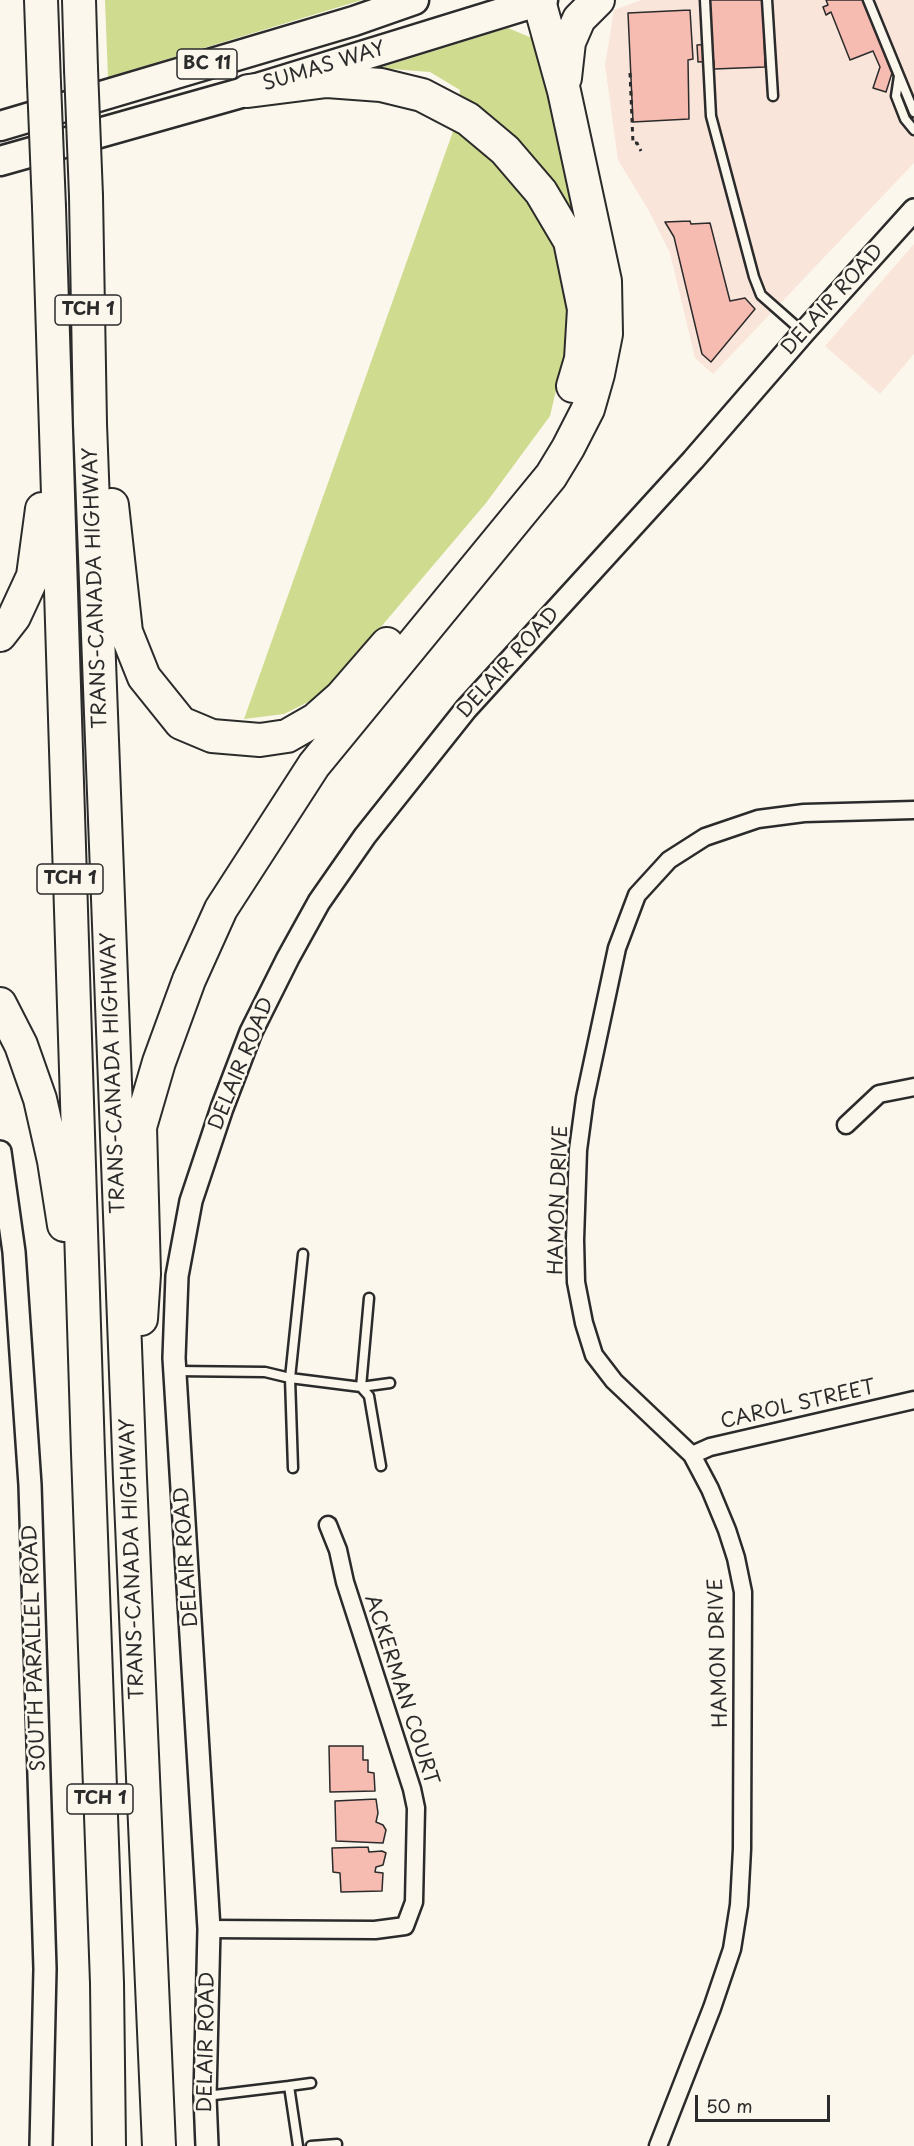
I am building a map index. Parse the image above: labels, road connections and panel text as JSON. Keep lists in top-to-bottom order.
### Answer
{
  "streets": {
    "highway": [
      "BC 11",
      "SUMAS WAY",
      "TCH 1",
      "TRANS-CANADA HIGHWAY"
    ],
    "street": [
      "DELAIR ROAD",
      "HAMON DRIVE",
      "CAROL STREET",
      "SOUTH PARALLEL ROAD",
      "ACKERMAN COURT"
    ]
  },
  "crossings": [
    ["DELAIR ROAD", "ACKERMAN COURT"],
    ["HAMON DRIVE", "CAROL STREET"]
  ],
  "scale_bar": "50 m"
}
